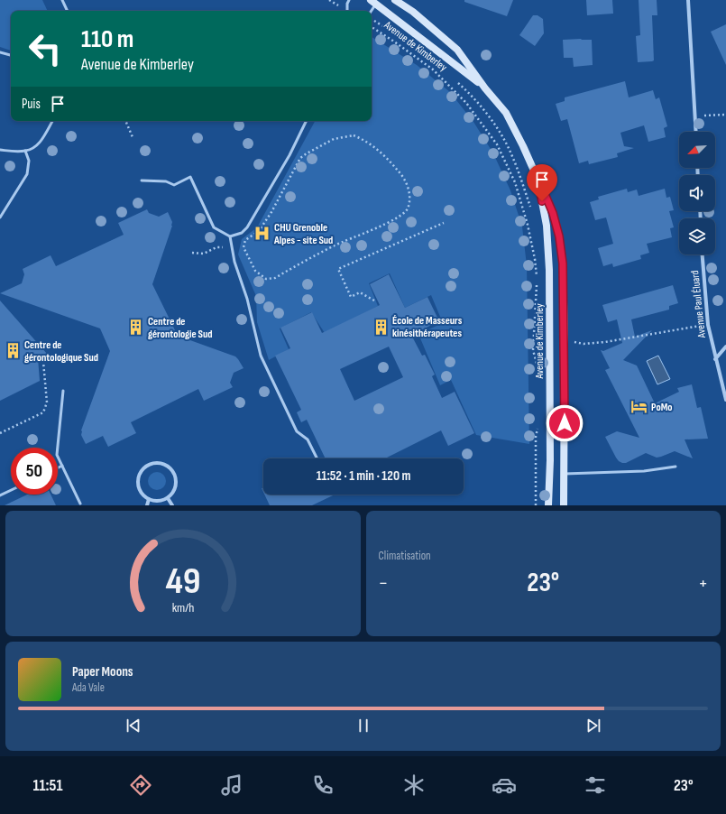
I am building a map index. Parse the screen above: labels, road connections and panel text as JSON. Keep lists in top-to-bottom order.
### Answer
{
  "streets": {
    "main road": ["Avenue de Kimberley"],
    "street": ["Avenue Paul Éluard"]
  },
  "places": {
    "hospital": ["CHU Grenoble Alpes - site Sud"],
    "building": ["École de Masseurs kinésithérapeutes", "Centre de gérontologie Sud", "Centre de gérontologique Sud"],
    "hotel": ["PoMo"]
  },
  "north": "bottom left",
  "page": {
    "turn": ["110 m", "Avenue de Kimberley"],
    "then": "Puis",
    "limit": "50",
    "trip": "11:52 · 1 min · 120 m",
    "tile": "Climatisation",
    "heat": ["−", "23°", "+"],
    "song": ["Paper Moons", "Ada Vale"],
    "tabs": ["11:51", "23°"],
    "gauge": ["49", "km/h"]
  }
}
